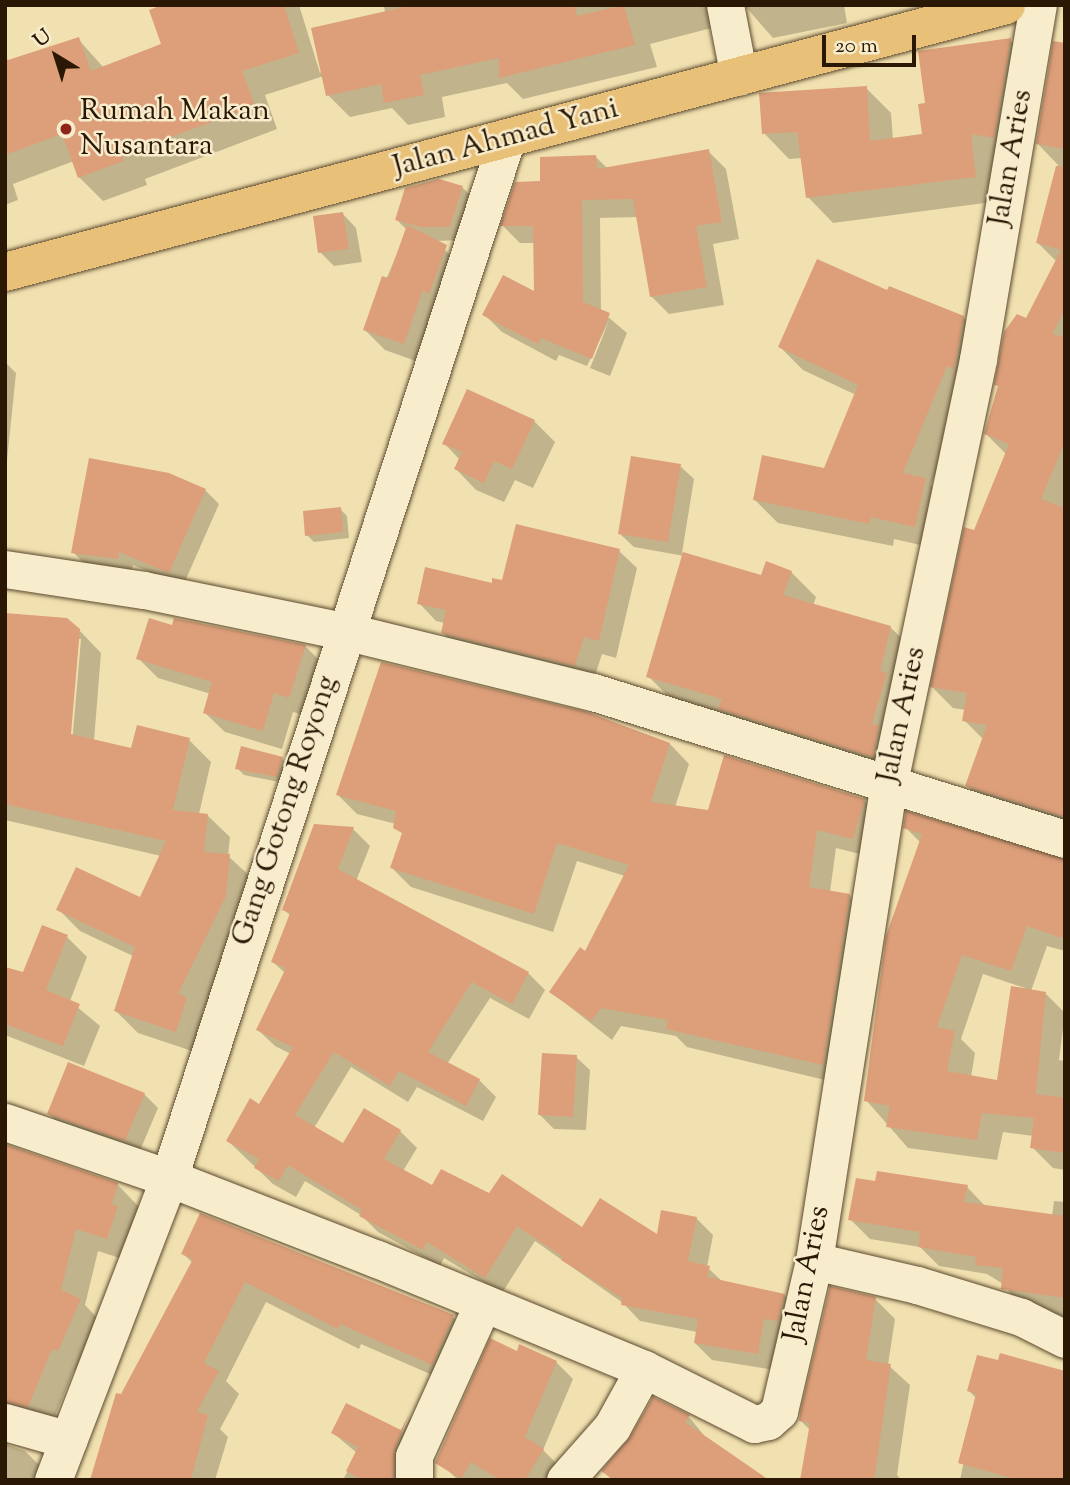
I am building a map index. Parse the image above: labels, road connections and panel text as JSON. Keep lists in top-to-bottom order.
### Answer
{
  "streets": {
    "highway": ["Jalan Ahmad Yani"],
    "street": ["Jalan Aries", "Gang Gotong Royong"]
  },
  "crossings": [
    ["Jalan Ahmad Yani", "Gang Gotong Royong"]
  ],
  "places": ["Rumah Makan Nusantara"],
  "scale_bar": "20 m",
  "north": "top left"
}
